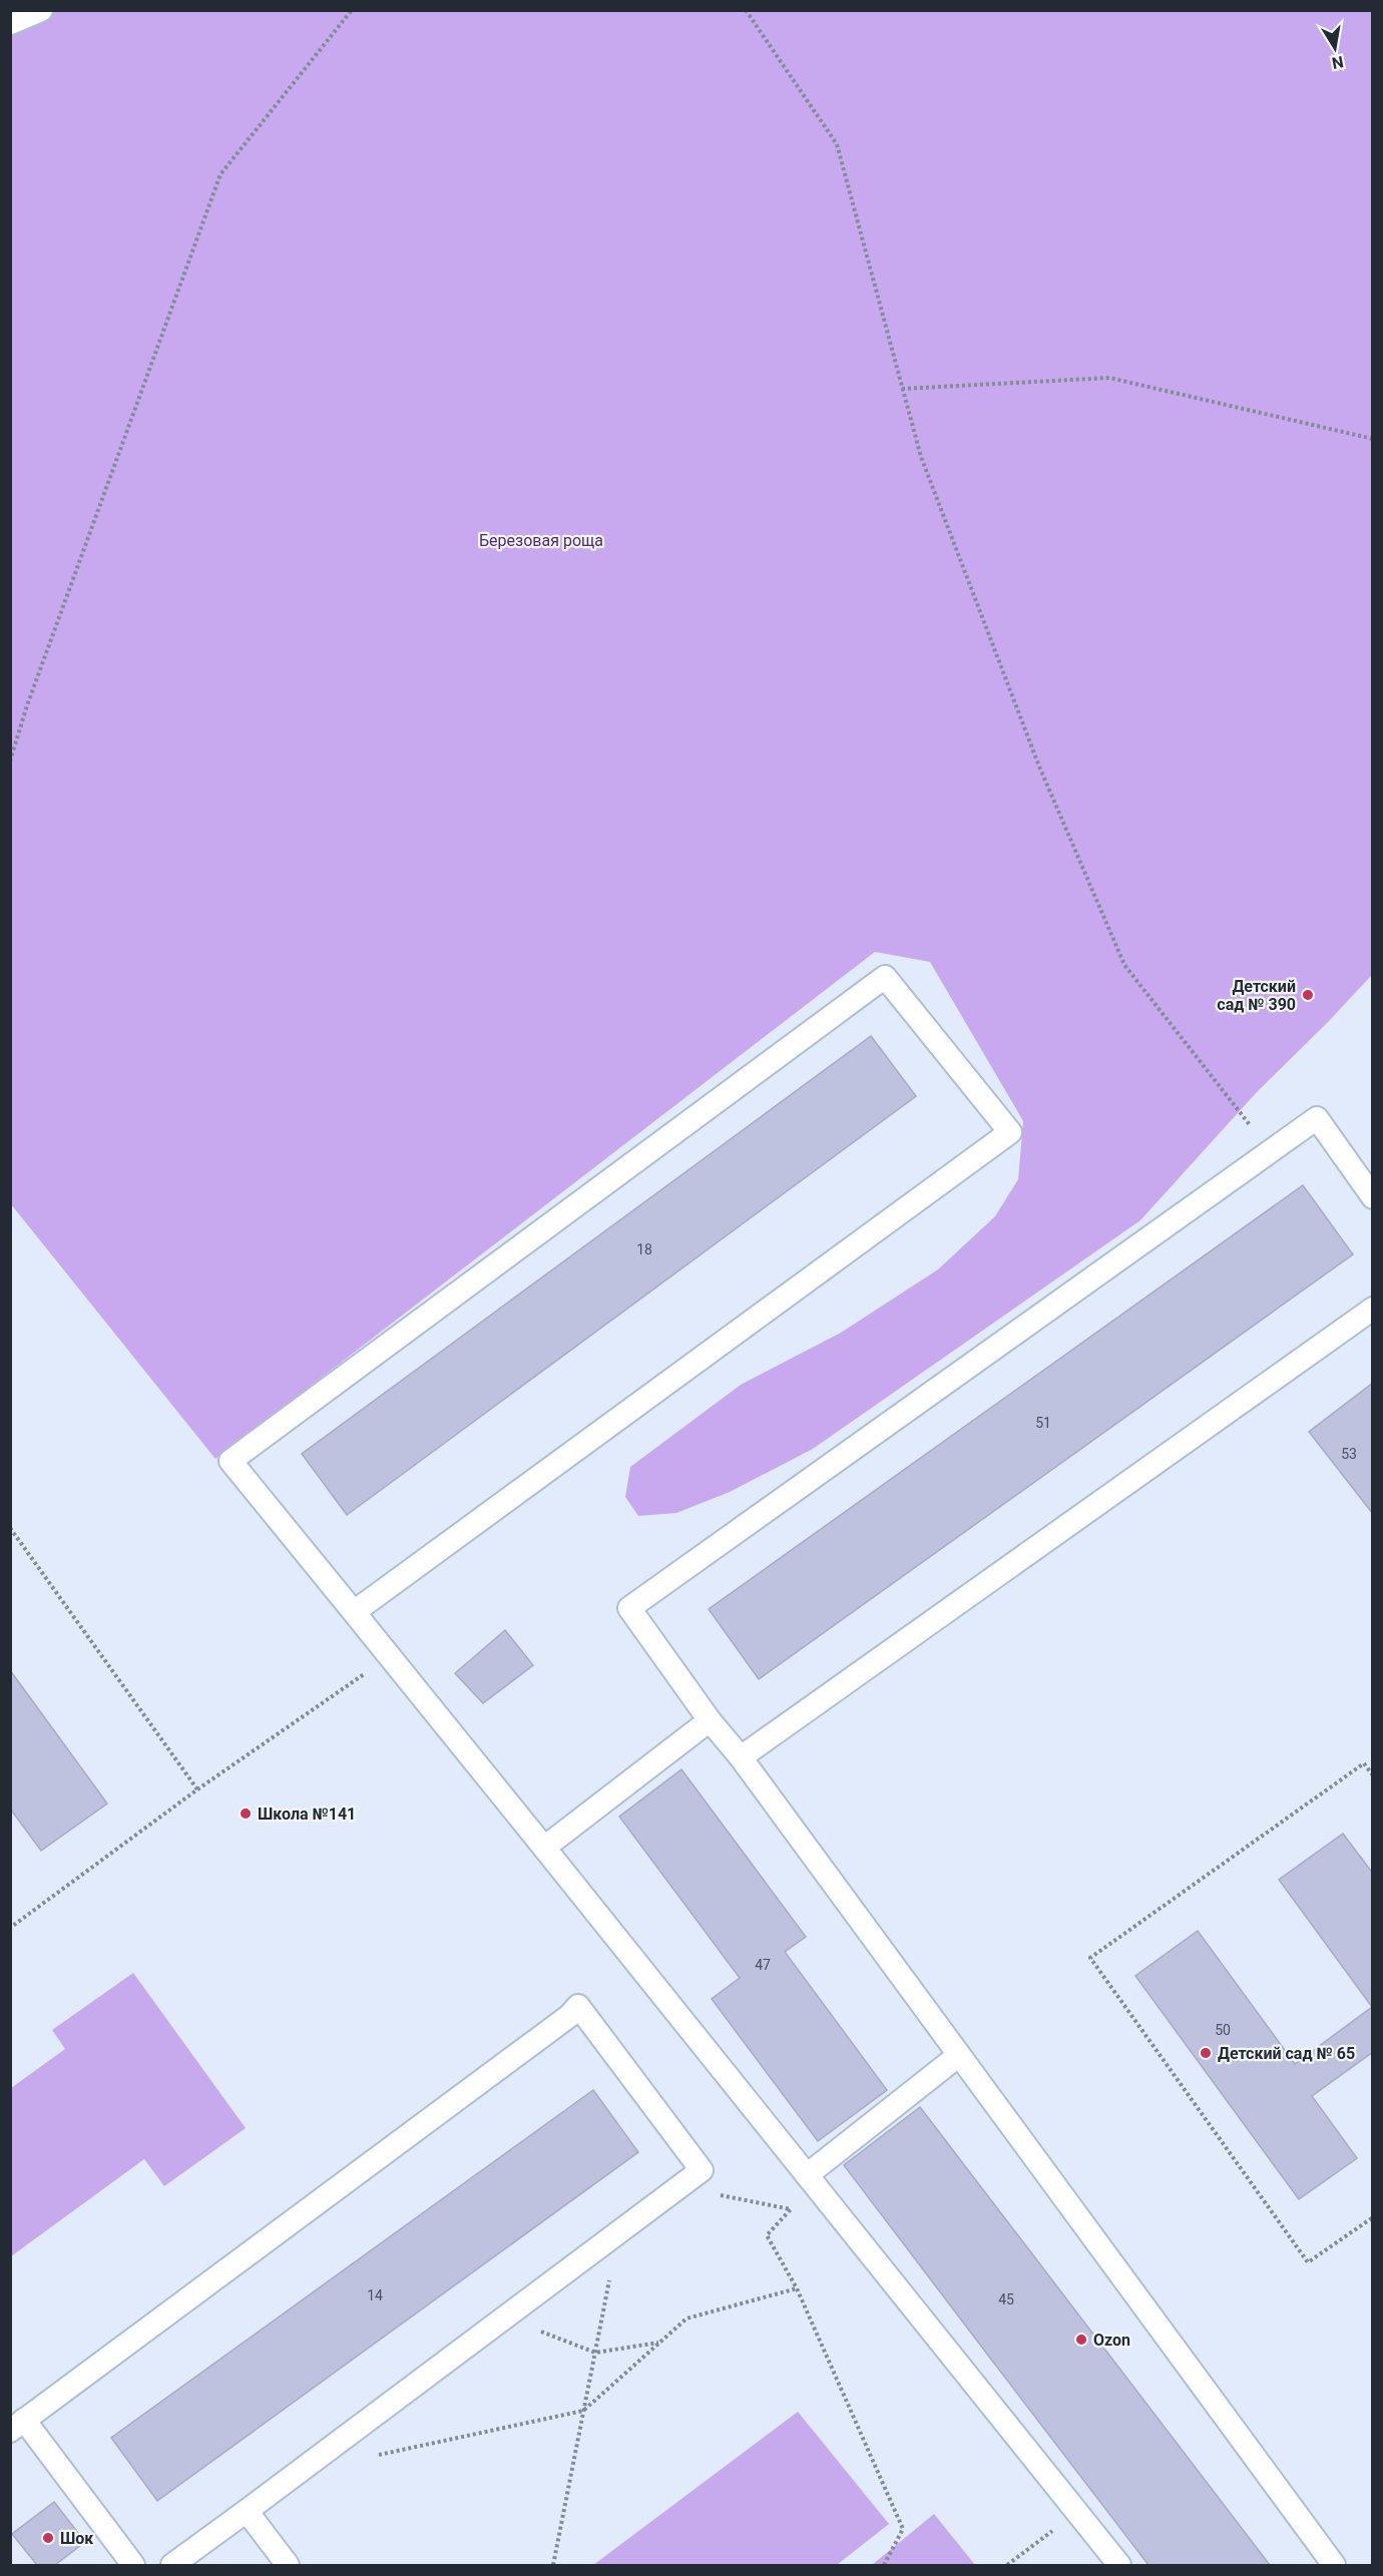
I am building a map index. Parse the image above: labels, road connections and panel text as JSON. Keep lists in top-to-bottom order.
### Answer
{
  "parks": ["Березовая роща"],
  "places": [
    "Детский сад № 390",
    "Школа №141",
    "Детский сад № 65",
    "Ozon",
    "Шок"
  ],
  "house_numbers": [
    "18",
    "51",
    "53",
    "47",
    "50",
    "14",
    "45"
  ],
  "north": "bottom"
}
